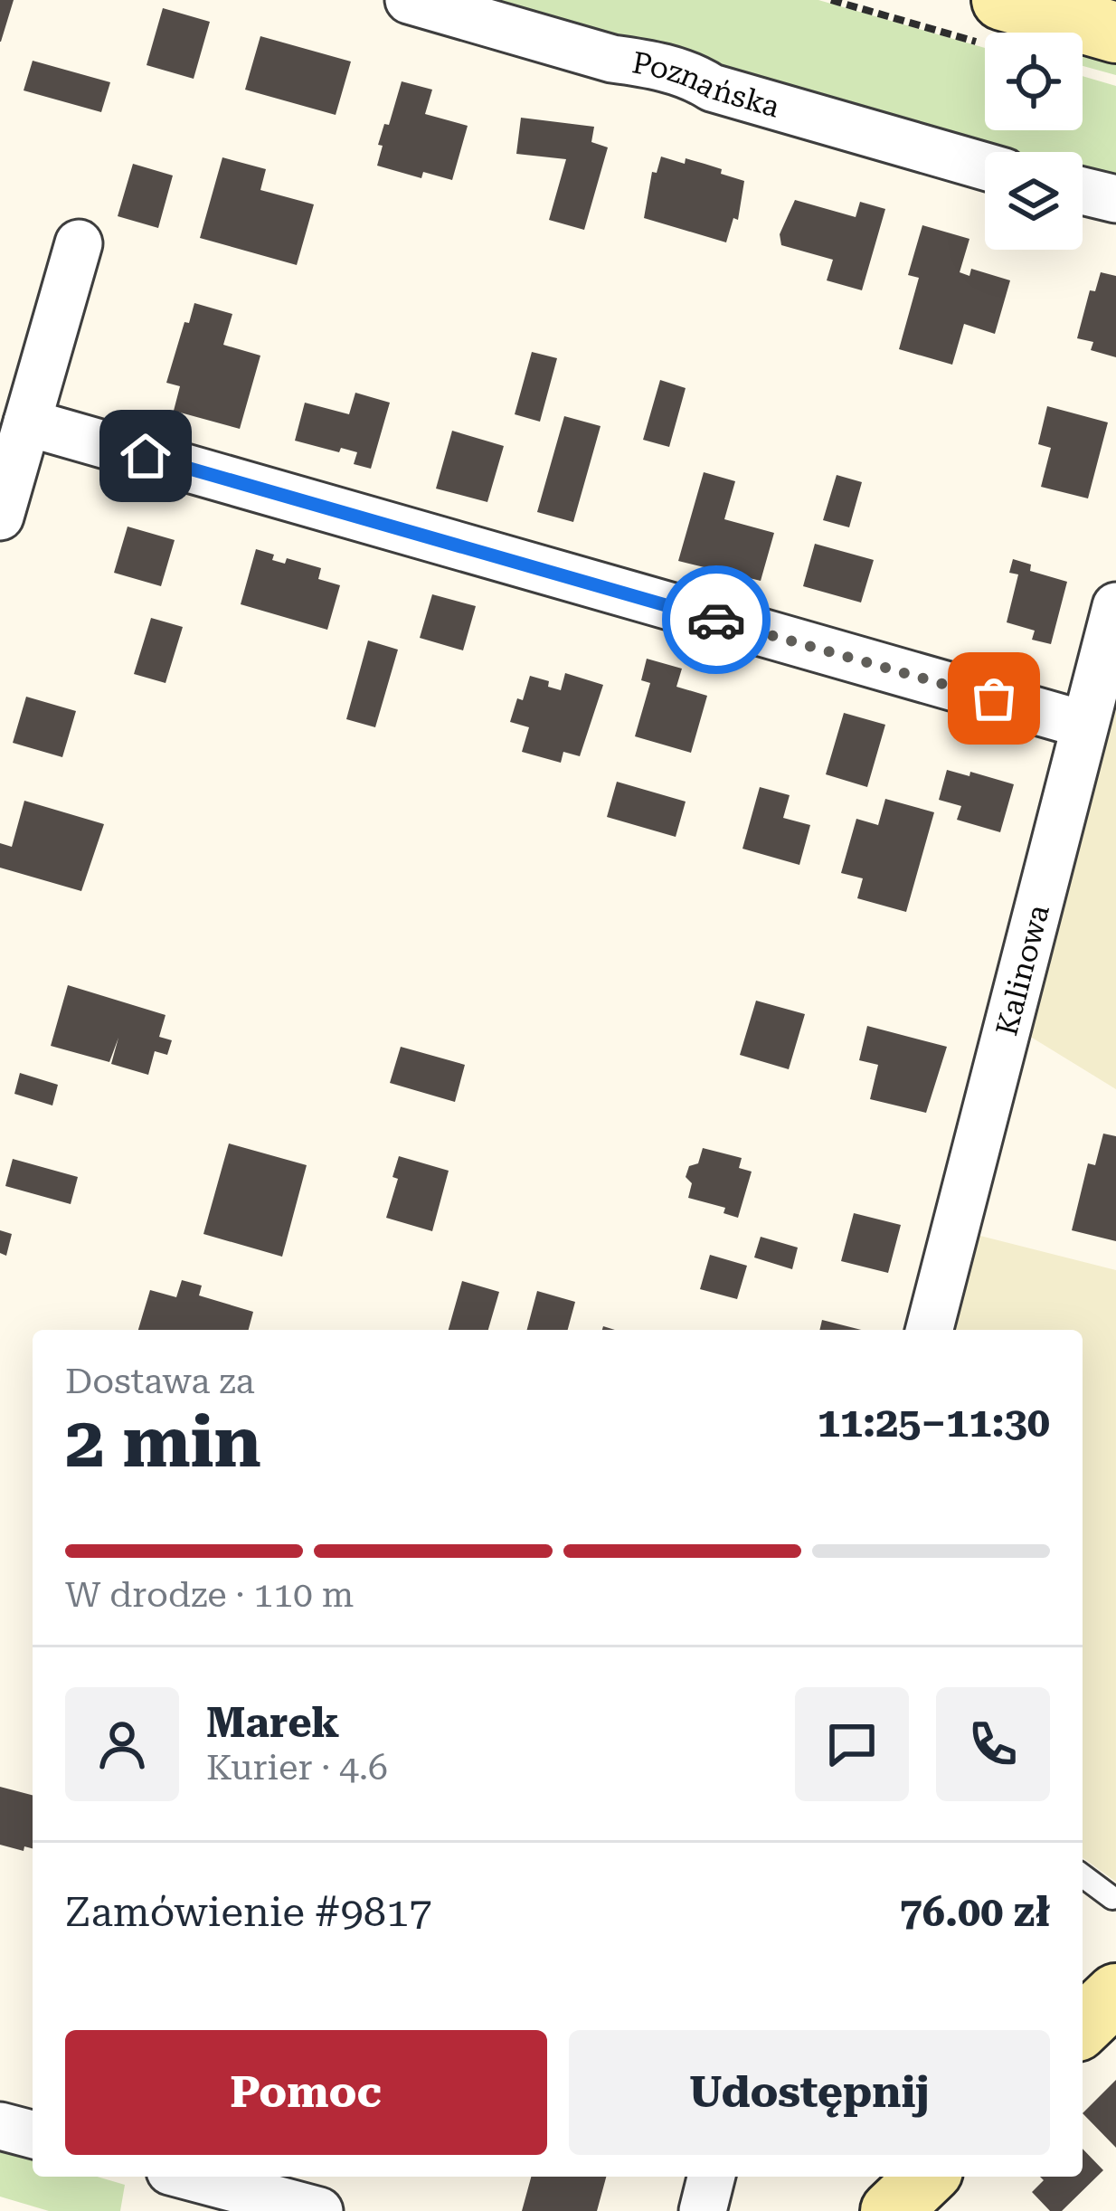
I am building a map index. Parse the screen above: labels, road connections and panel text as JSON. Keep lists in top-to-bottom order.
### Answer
{
  "streets": {
    "street": ["Poznańska", "Kalinowa"]
  },
  "page": {
    "heading": ["2 min", "Dostawa za", "11:25–11:30"],
    "panel": [
      "Marek",
      "Kurier · 4.6",
      "Zamówienie #9817",
      "76.00 zł"
    ],
    "bar": "W drodze · 110 m",
    "buttons": ["Pomoc", "Udostępnij"]
  }
}
